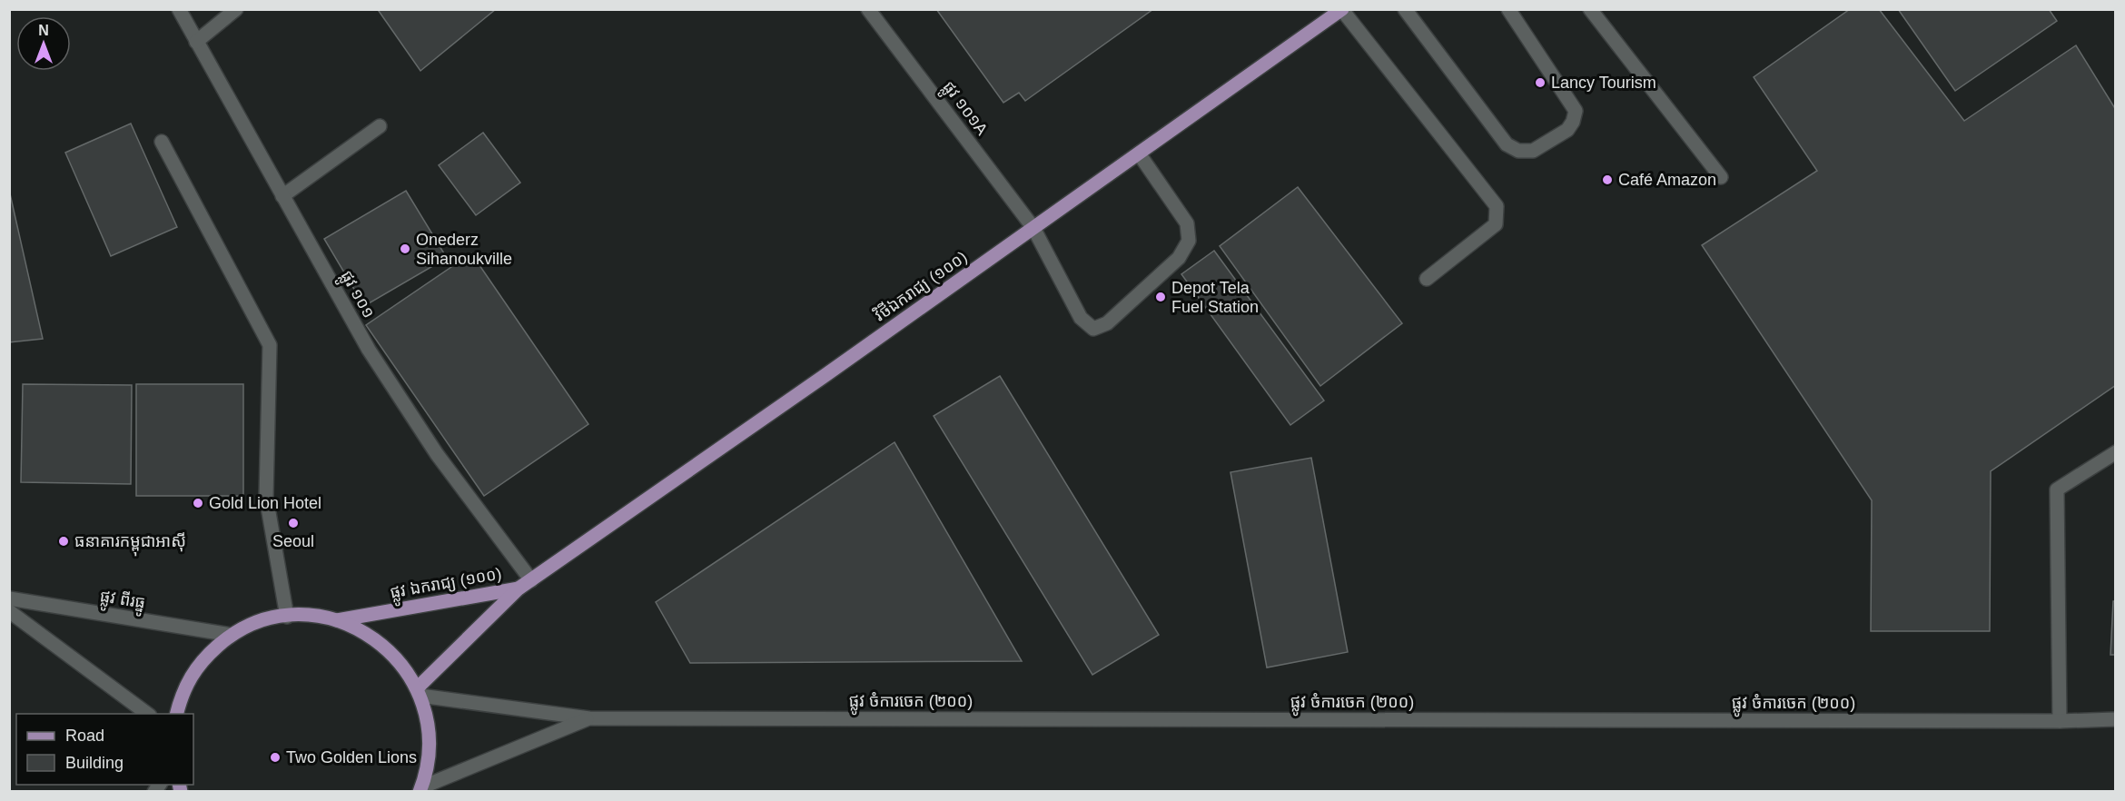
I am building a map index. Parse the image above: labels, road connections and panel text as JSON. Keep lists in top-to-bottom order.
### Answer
{
  "streets": {
    "main road": ["វិថីឯករាជ្យ (១០០)", "ផ្លូវ ឯករាជ្យ (១០០)"],
    "street": [
      "ផ្លូវ ១០១A",
      "ផ្លូវ ១០១",
      "ផ្លូវ ពីរធ្នូ",
      "ផ្លូវ ចំការចេក (២០០)"
    ]
  },
  "crossings": [
    ["ផ្លូវ ១០១A", "វិថីឯករាជ្យ (១០០)"],
    ["វិថីឯករាជ្យ (១០០)", "ផ្លូវ ១០១"],
    ["វិថីឯករាជ្យ (១០០)", "ផ្លូវ ឯករាជ្យ (១០០)"],
    ["ផ្លូវ ឯករាជ្យ (១០០)", "ផ្លូវ ចំការចេក (២០០)"]
  ],
  "places": [
    "Lancy Tourism",
    "Café Amazon",
    "Onederz Sihanoukville",
    "Depot Tela Fuel Station",
    "Gold Lion Hotel",
    "Seoul",
    "ធនាគារកម្ពុជាអាសុី",
    "Two Golden Lions"
  ],
  "legend": ["Road", "Building"],
  "north": "top"
}
